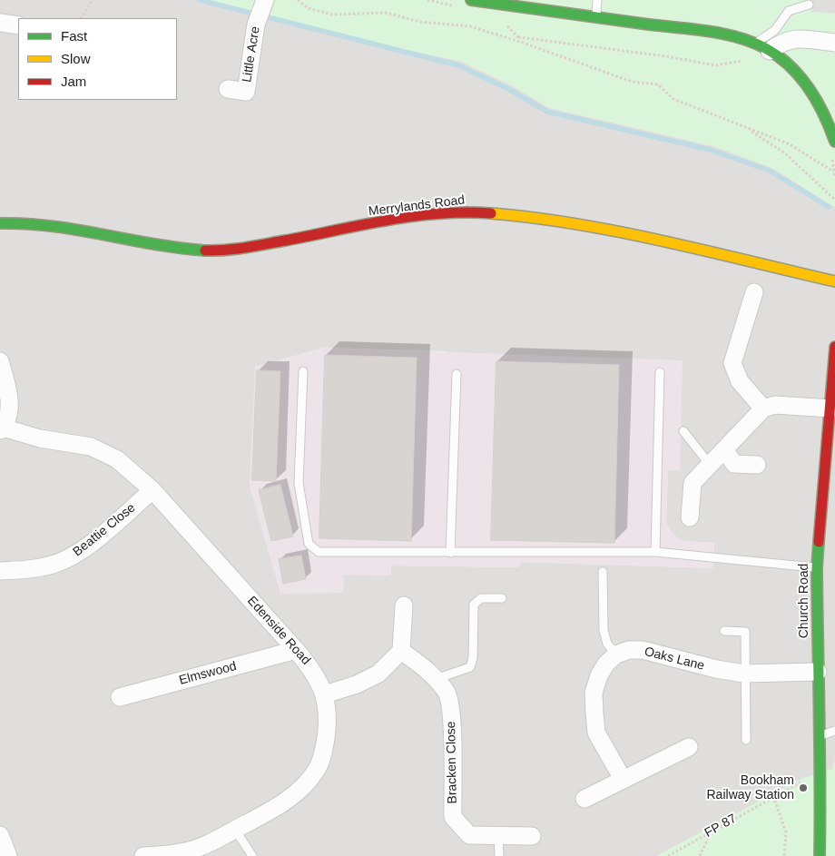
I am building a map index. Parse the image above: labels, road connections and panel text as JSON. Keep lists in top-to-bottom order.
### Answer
{
  "streets": {
    "street": [
      "Little Acre",
      "Merrylands Road",
      "Beattie Close",
      "Church Road",
      "Edenside Road",
      "Oaks Lane",
      "Elmswood",
      "Bracken Close"
    ],
    "path": ["FP 87"]
  },
  "crossings": [
    ["Beattie Close", "Edenside Road"],
    ["Church Road", "Oaks Lane"],
    ["Church Road", "FP 87"],
    ["Edenside Road", "Elmswood"]
  ],
  "places": ["Bookham Railway Station"],
  "legend": ["Fast", "Slow", "Jam"]
}
